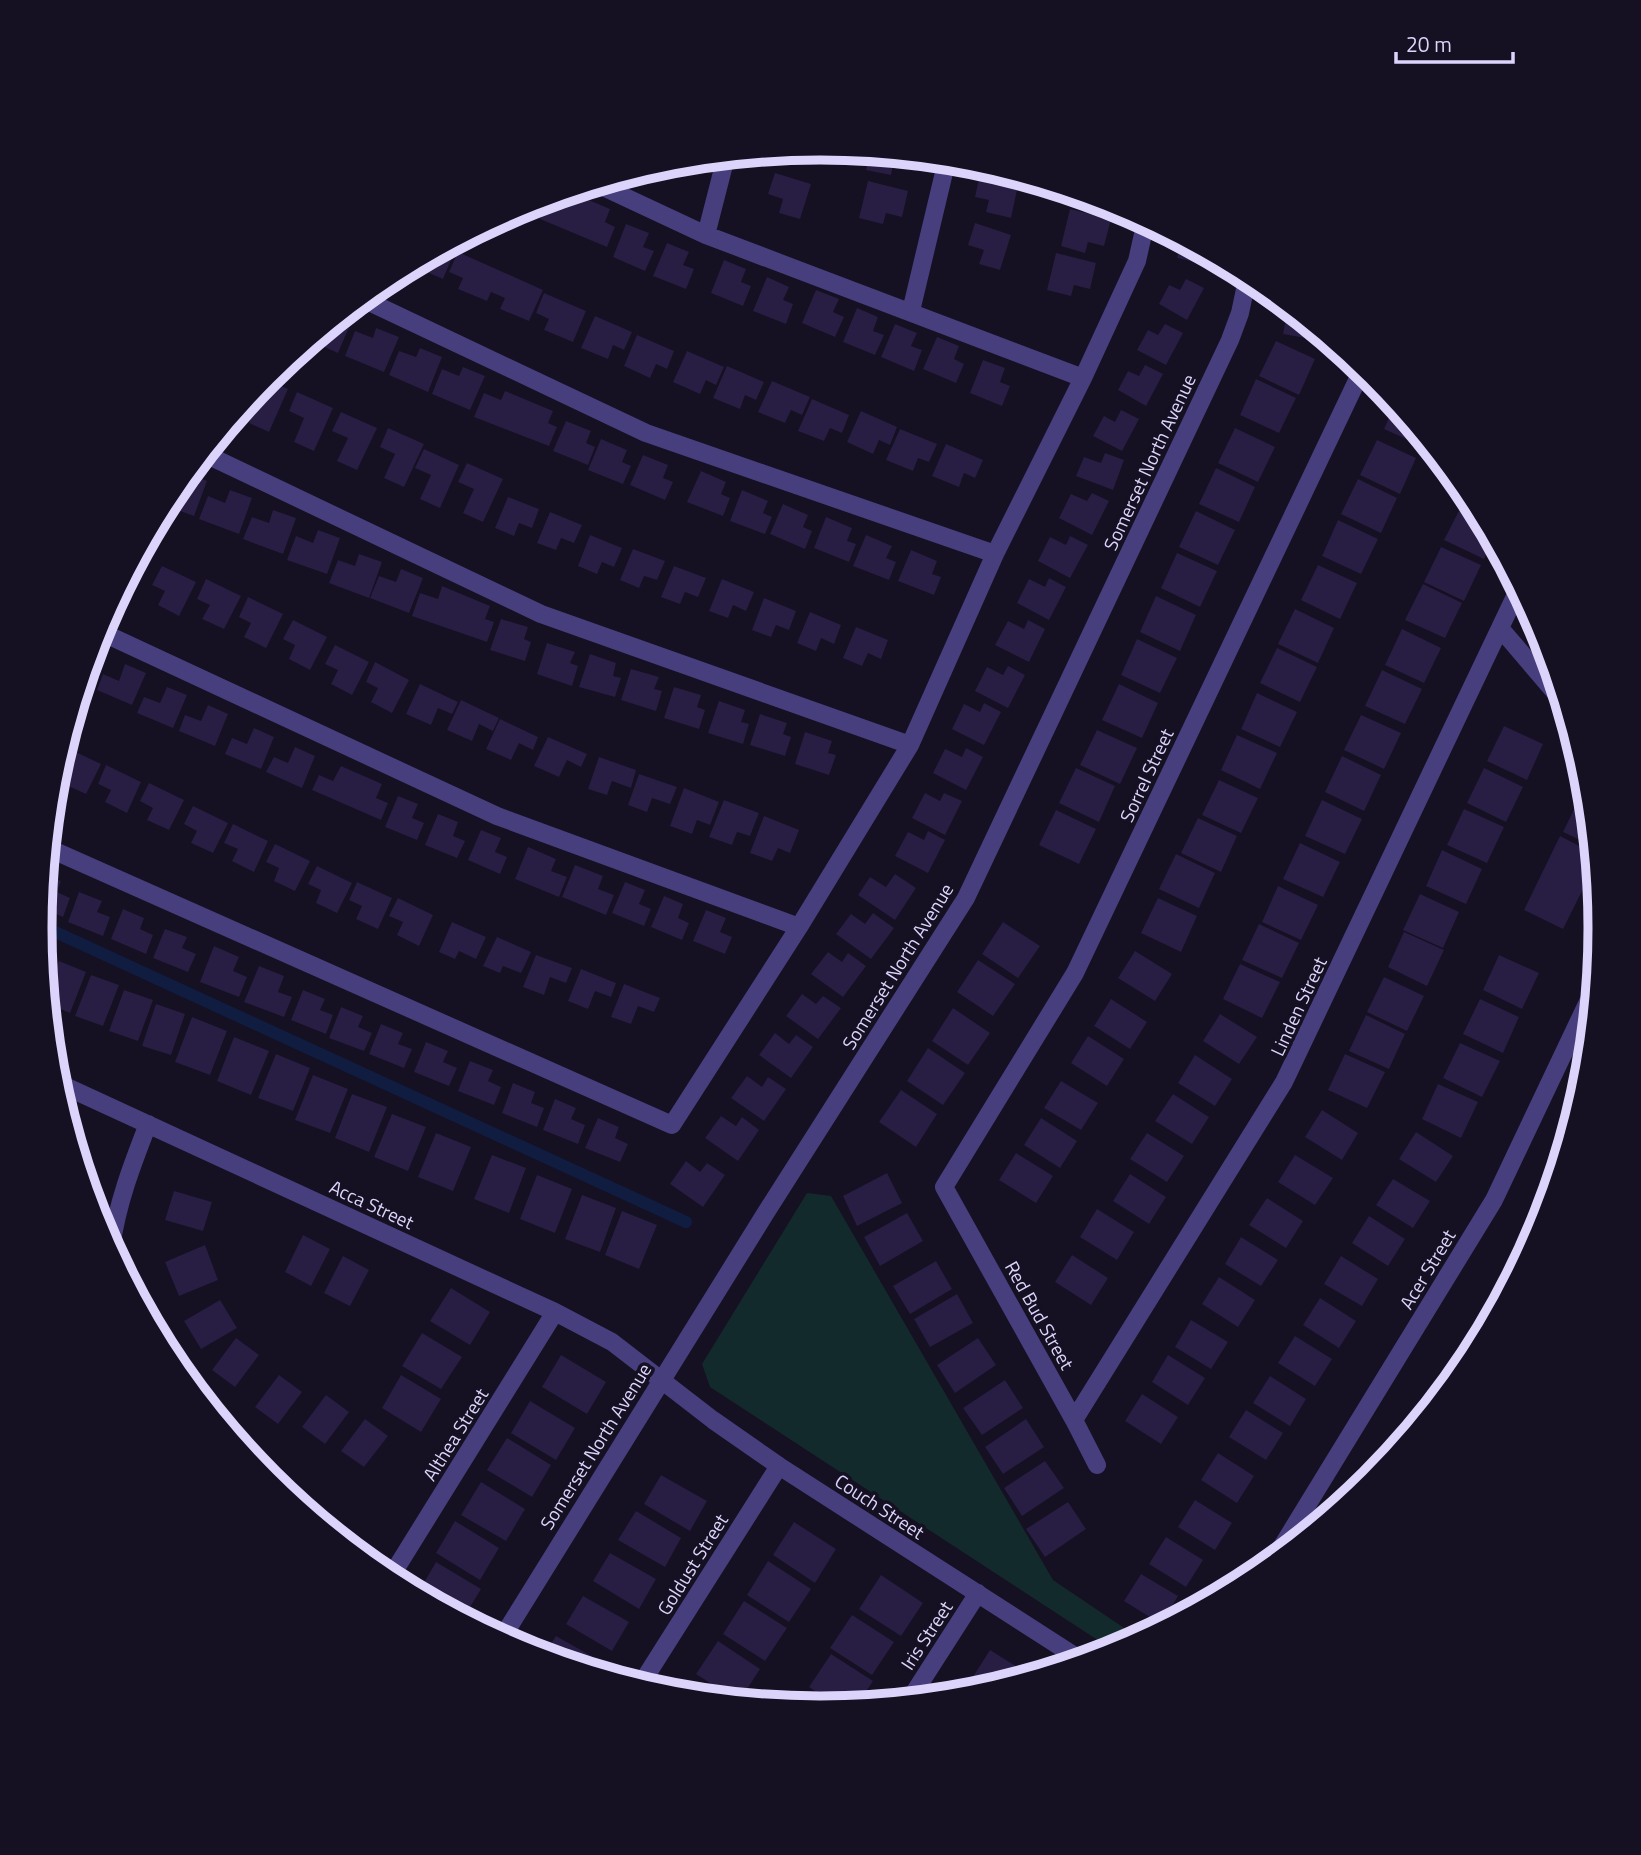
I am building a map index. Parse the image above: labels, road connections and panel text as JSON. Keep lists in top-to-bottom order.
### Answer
{
  "streets": {
    "street": [
      "Somerset North Avenue",
      "Sorrel Street",
      "Linden Street",
      "Acca Street",
      "Acer Street",
      "Red Bud Street",
      "Althea Street",
      "Couch Street",
      "Goldust Street",
      "Iris Street"
    ]
  },
  "crossings": [
    ["Somerset North Avenue", "Acca Street"],
    ["Somerset North Avenue", "Couch Street"],
    ["Sorrel Street", "Red Bud Street"],
    ["Linden Street", "Red Bud Street"],
    ["Acca Street", "Althea Street"],
    ["Acca Street", "Couch Street"],
    ["Couch Street", "Goldust Street"],
    ["Couch Street", "Iris Street"]
  ],
  "scale_bar": "20 m"
}
